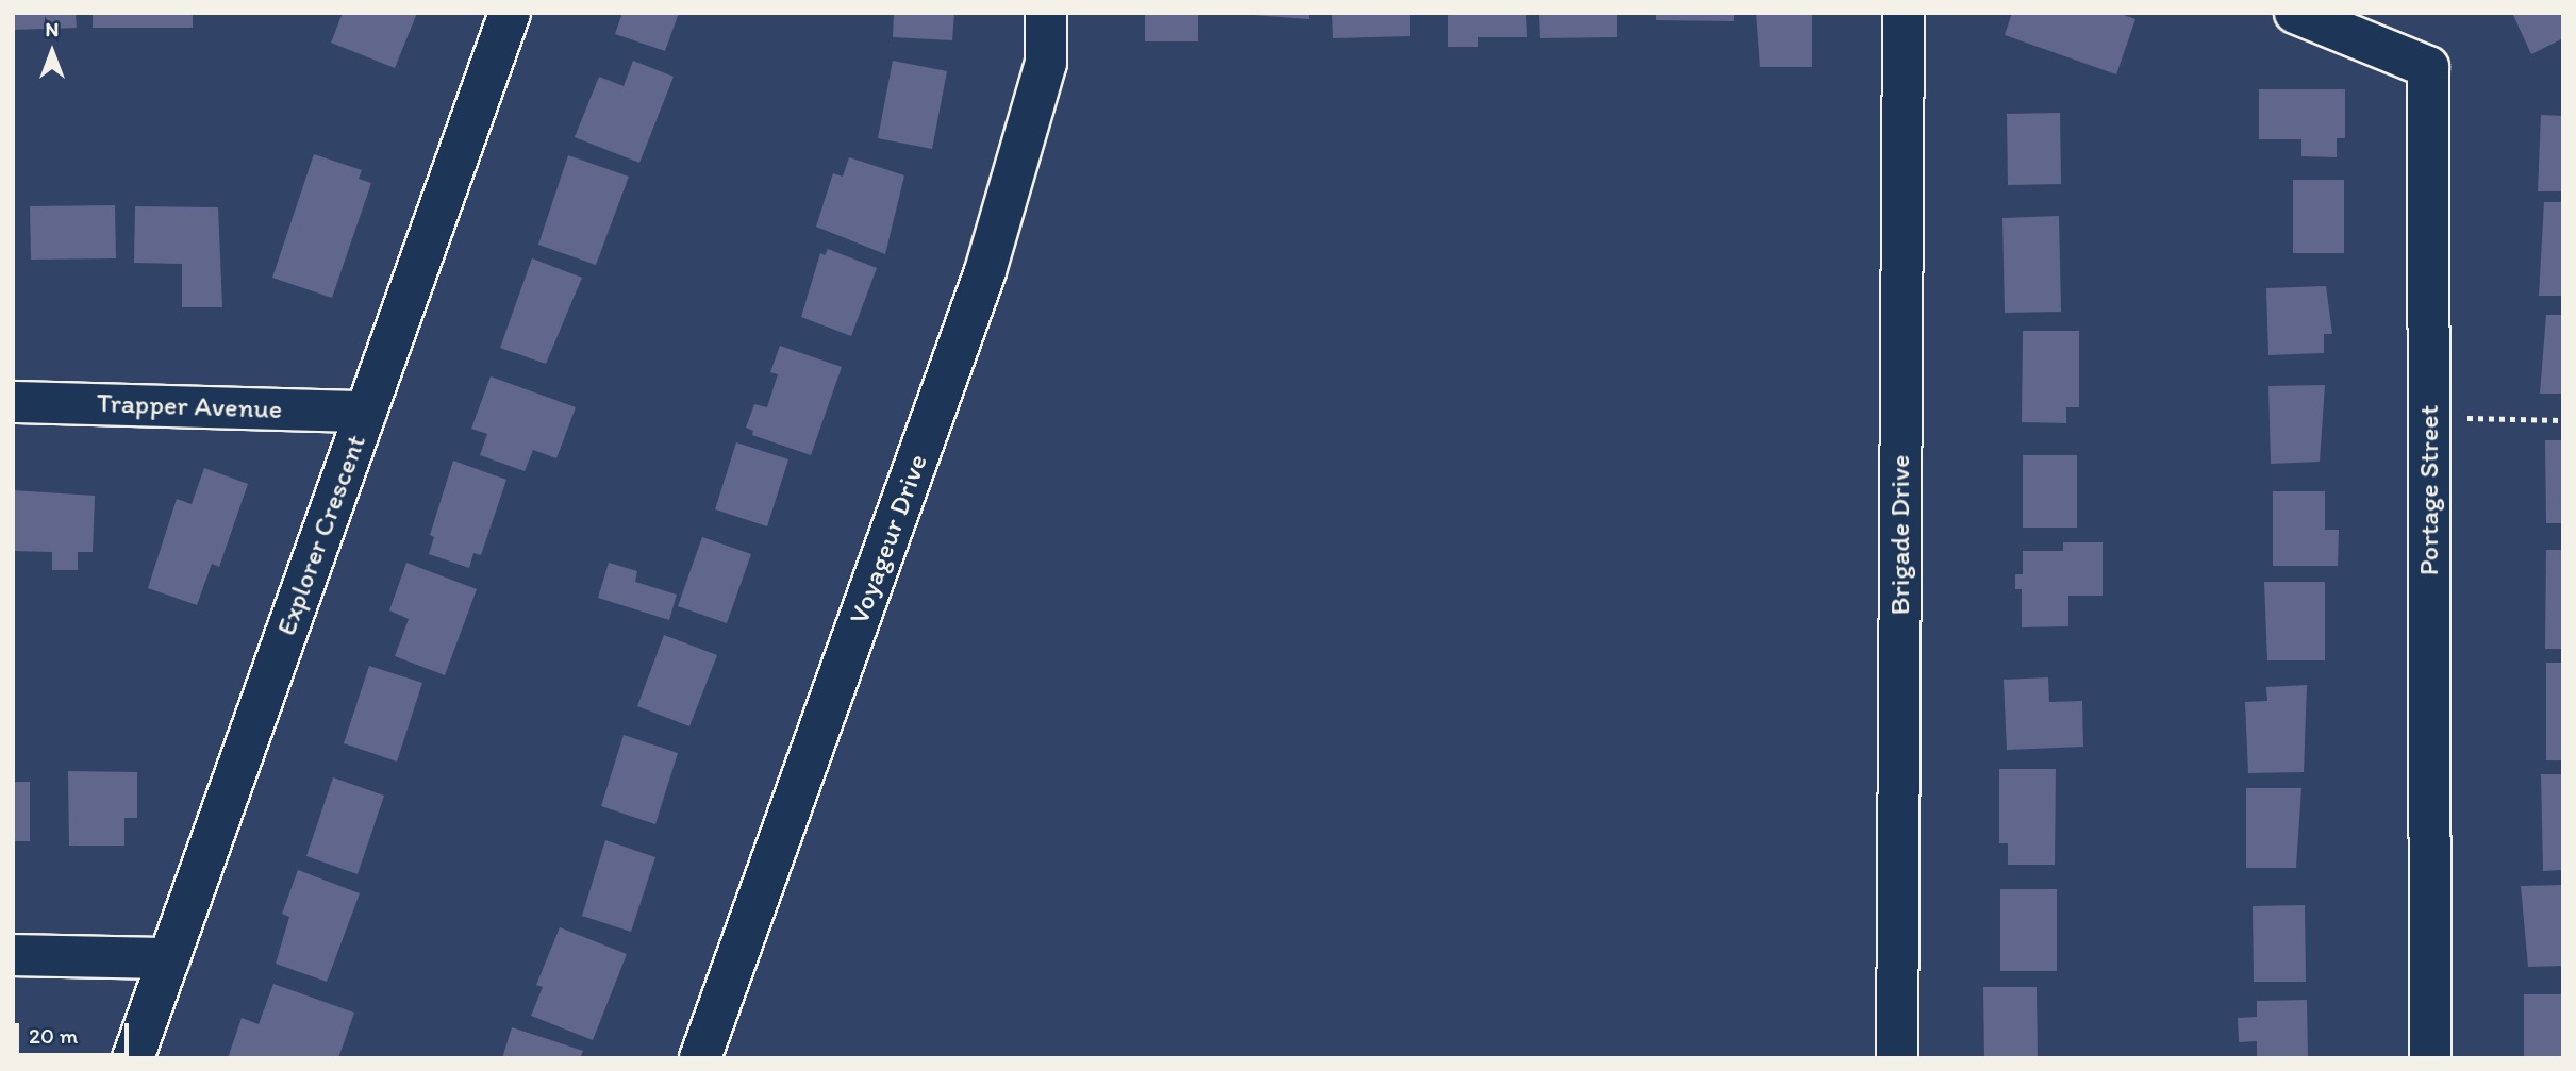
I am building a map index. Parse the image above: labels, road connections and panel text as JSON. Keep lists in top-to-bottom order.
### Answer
{
  "streets": {
    "street": [
      "Trapper Avenue",
      "Portage Street",
      "Explorer Crescent",
      "Brigade Drive",
      "Voyageur Drive"
    ]
  },
  "crossings": [
    ["Trapper Avenue", "Explorer Crescent"]
  ],
  "scale_bar": "20 m",
  "north": "top"
}
